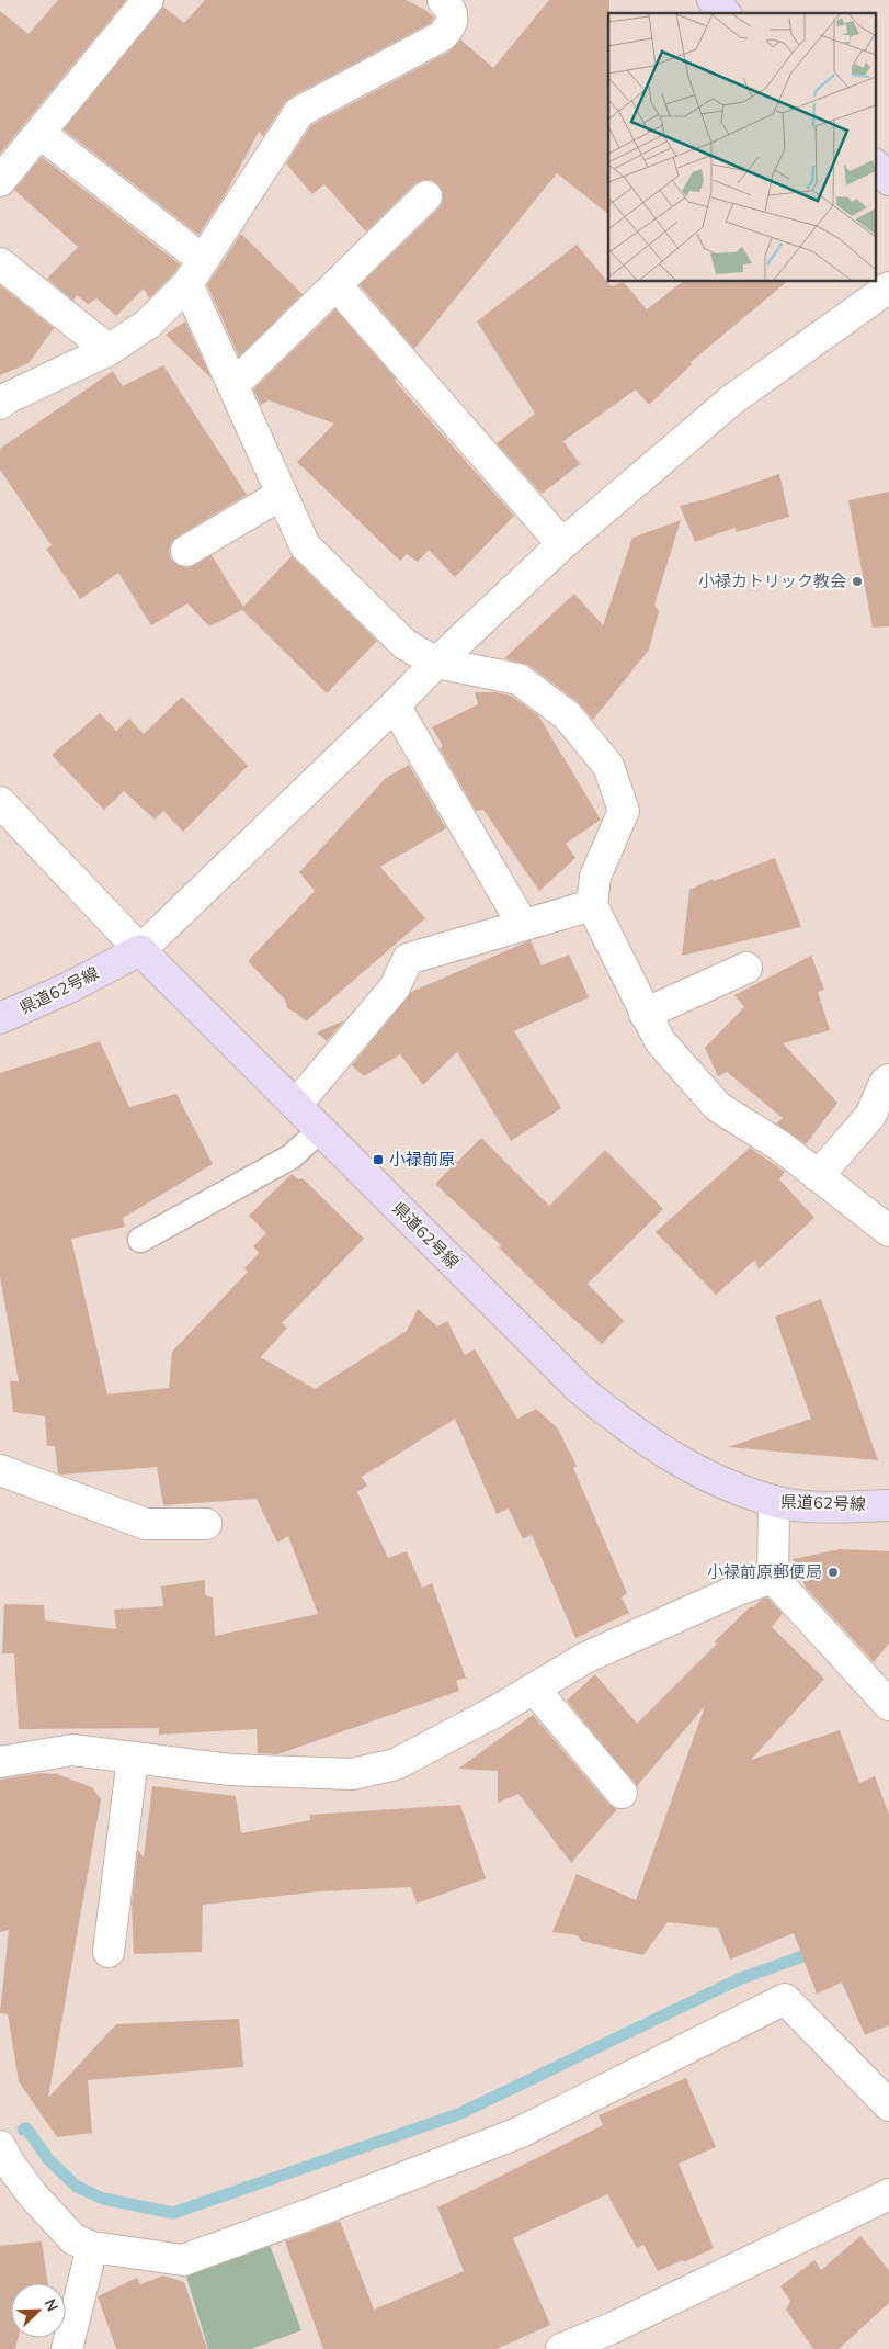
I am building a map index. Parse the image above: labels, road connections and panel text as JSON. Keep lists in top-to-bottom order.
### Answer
{
  "streets": {
    "main road": ["県道62号線"]
  },
  "places": {
    "other": ["小禄カトリック教会", "小禄前原郵便局"],
    "transit": ["小禄前原"]
  },
  "north": "top right"
}
